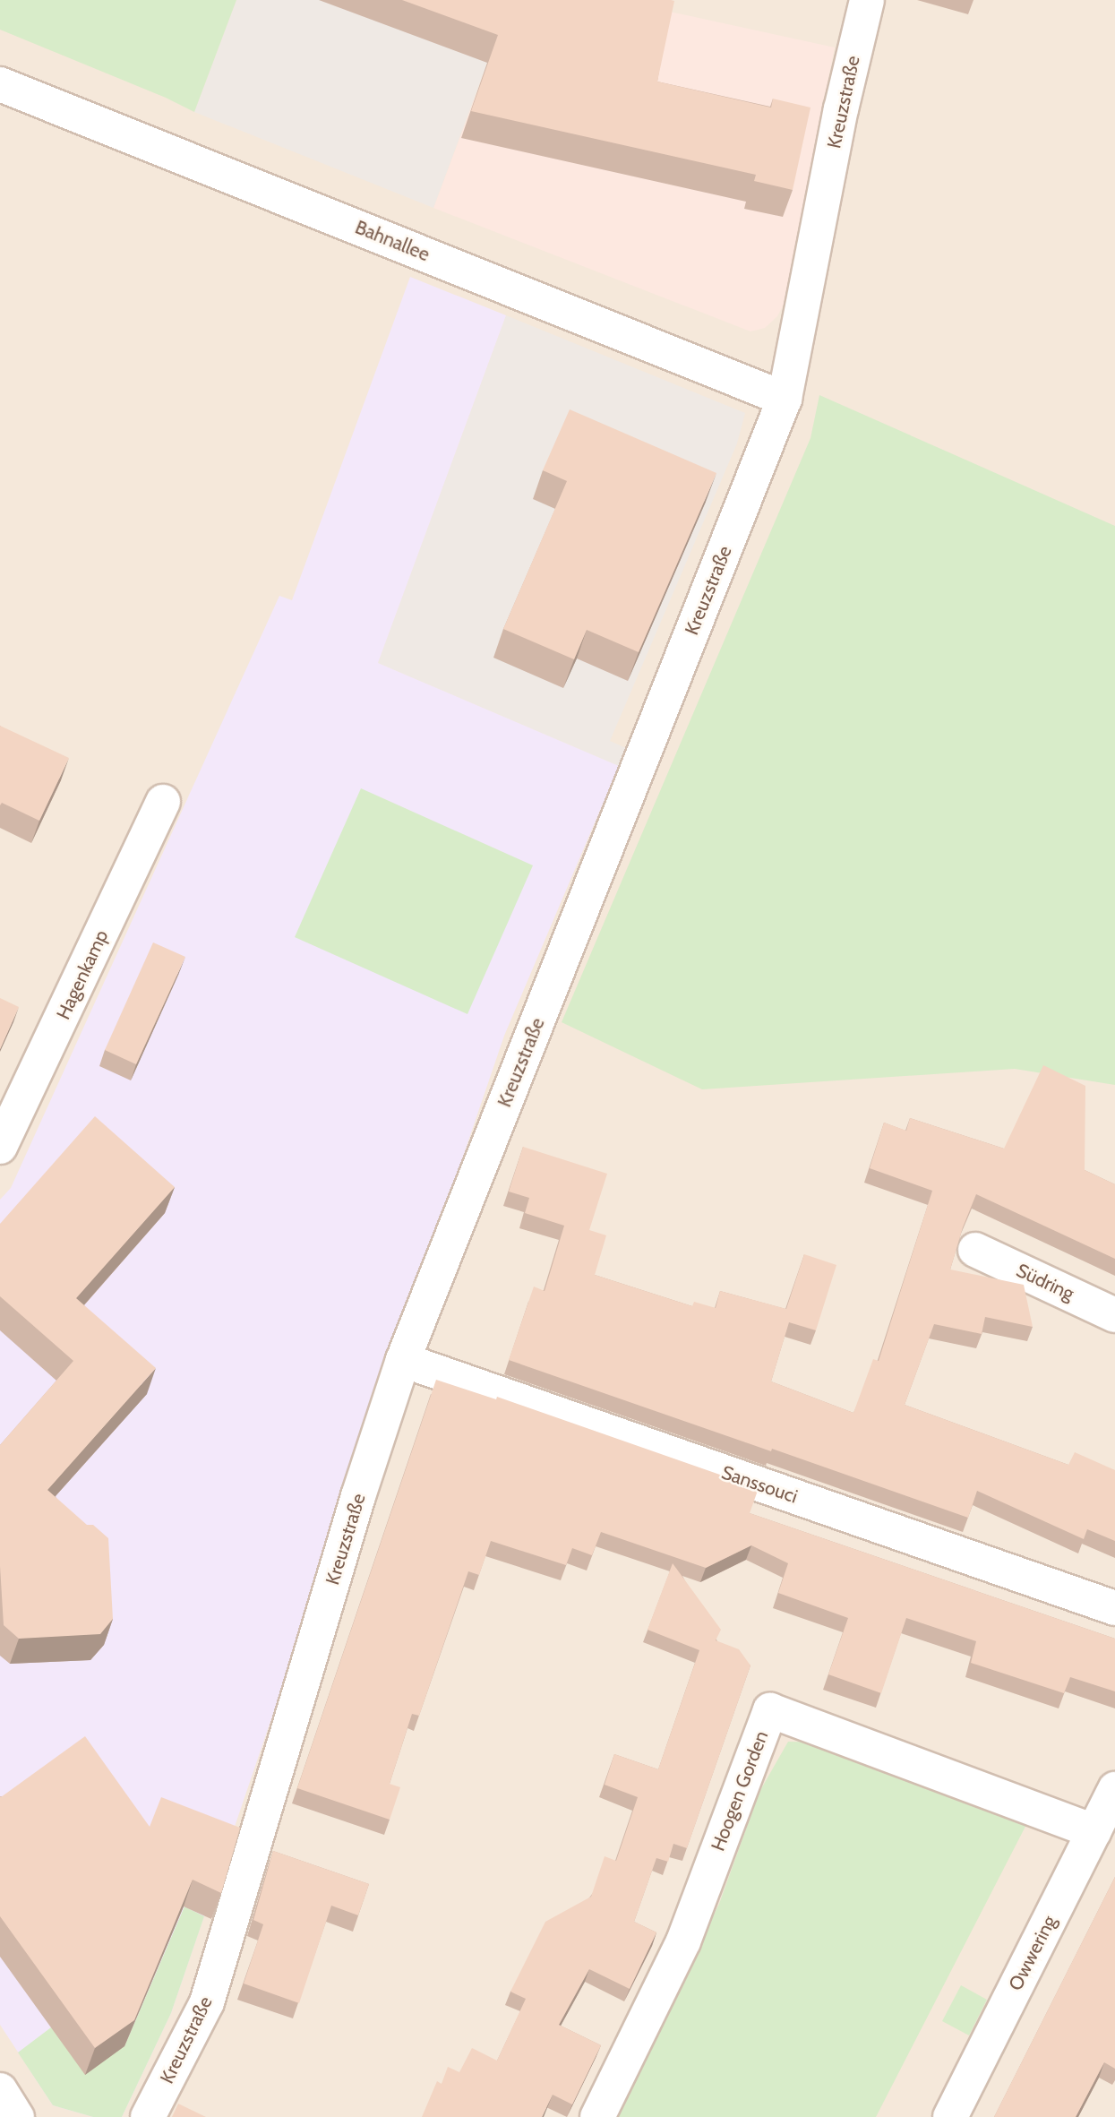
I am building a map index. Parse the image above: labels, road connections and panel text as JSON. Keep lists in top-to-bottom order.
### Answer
{
  "streets": {
    "street": [
      "Kreuzstraße",
      "Bahnallee",
      "Hagenkamp",
      "Südring",
      "Sanssouci",
      "Hoogen Gorden",
      "Owwering"
    ]
  },
  "crossings": [
    ["Kreuzstraße", "Bahnallee"],
    ["Kreuzstraße", "Sanssouci"],
    ["Hoogen Gorden", "Owwering"]
  ]
}
